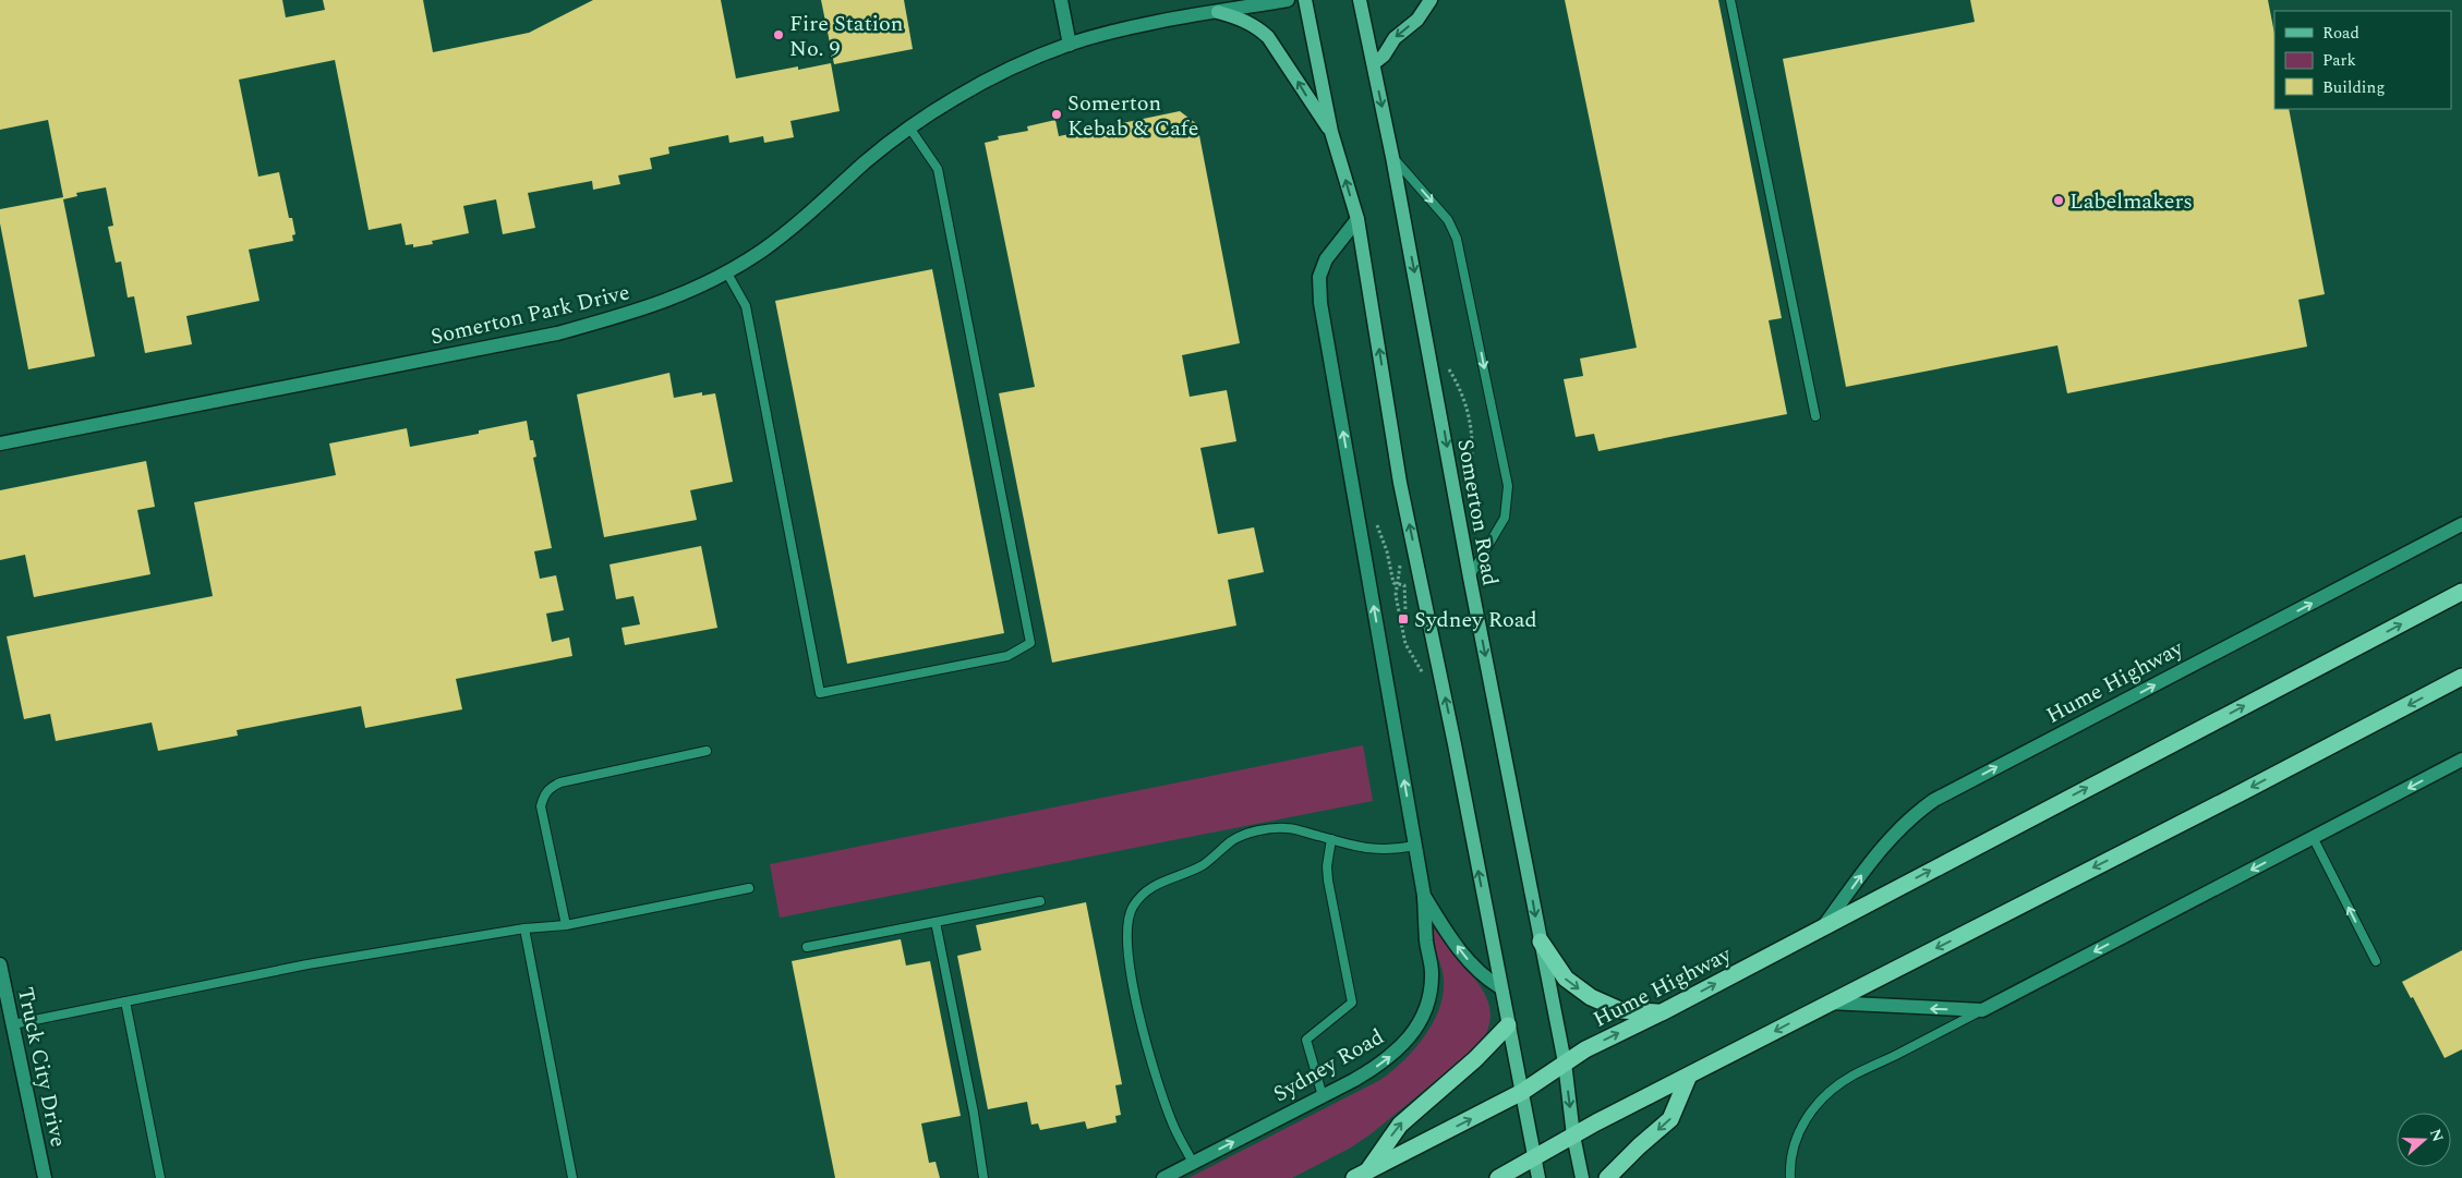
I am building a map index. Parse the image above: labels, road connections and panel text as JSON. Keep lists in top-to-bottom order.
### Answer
{
  "streets": {
    "highway": ["Hume Highway"],
    "main road": ["Somerton Road"],
    "street": ["Somerton Park Drive", "Sydney Road", "Truck City Drive"]
  },
  "crossings": [
    ["Somerton Road", "Hume Highway"]
  ],
  "one_way": ["Hume Highway", "Sydney Road"],
  "places": {
    "other": ["Fire Station No. 9", "Somerton Kebab & Cafe", "Labelmakers"],
    "transit": ["Sydney Road"]
  },
  "legend": ["Road", "Park", "Building"],
  "north": "right"
}
